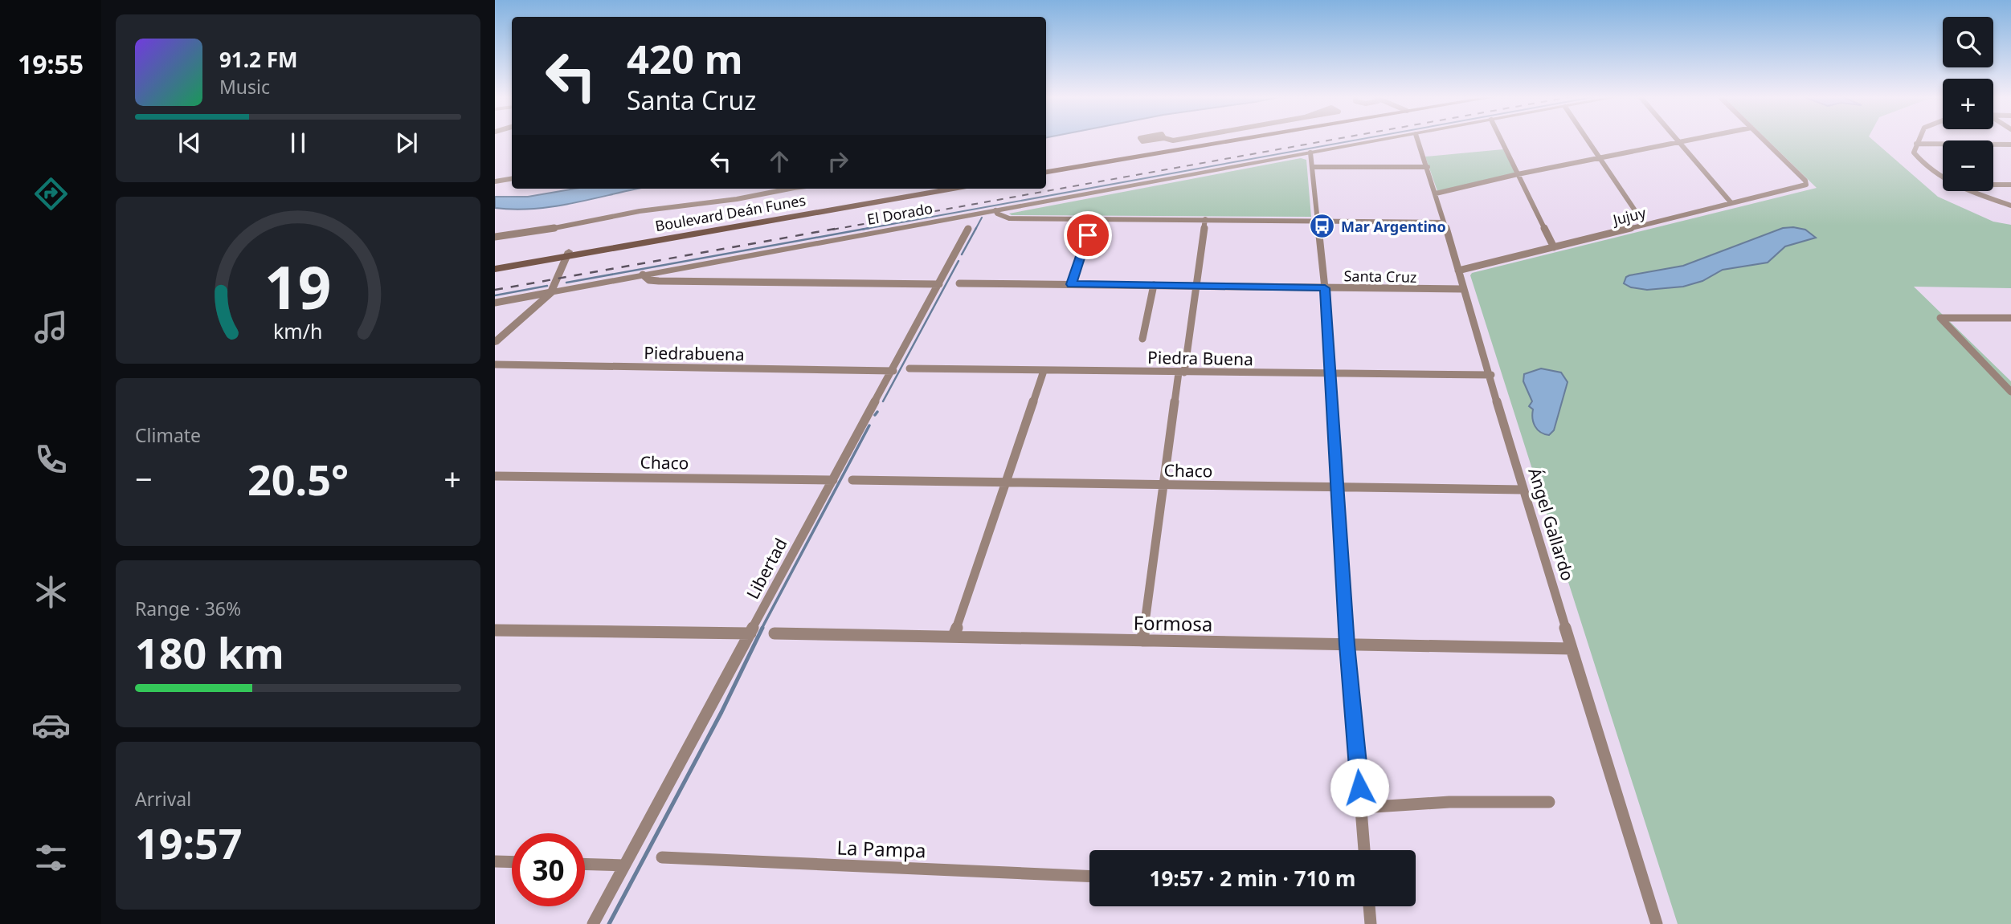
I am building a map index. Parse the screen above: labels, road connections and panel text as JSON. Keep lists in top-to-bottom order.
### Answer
{
  "streets": {
    "main road": ["Boulevard Deán Funes"],
    "street": [
      "El Dorado",
      "Jujuy",
      "Santa Cruz",
      "Piedrabuena",
      "Piedra Buena",
      "Chaco",
      "Ángel Gallardo",
      "Libertad",
      "Formosa",
      "La Pampa"
    ]
  },
  "crossings": [
    ["Jujuy", "Ángel Gallardo"],
    ["Santa Cruz", "Ángel Gallardo"],
    ["Piedrabuena", "Libertad"],
    ["Piedra Buena", "Ángel Gallardo"],
    ["Chaco", "Ángel Gallardo"],
    ["Chaco", "Libertad"],
    ["Ángel Gallardo", "Formosa"]
  ],
  "places": {
    "bus stop": ["Mar Argentino"]
  },
  "page": {
    "tabs": "19:55",
    "map_buttons": ["+", "−"],
    "turn": ["420 m", "Santa Cruz"],
    "song": ["91.2 FM", "Music"],
    "tile": [
      "Climate",
      ["Range · 36%", "180 km"],
      ["Arrival", "19:57"]
    ],
    "heat": ["−", "20.5°", "+"],
    "limit": "30",
    "trip": "19:57 · 2 min · 710 m",
    "gauge": ["19", "km/h"]
  }
}
